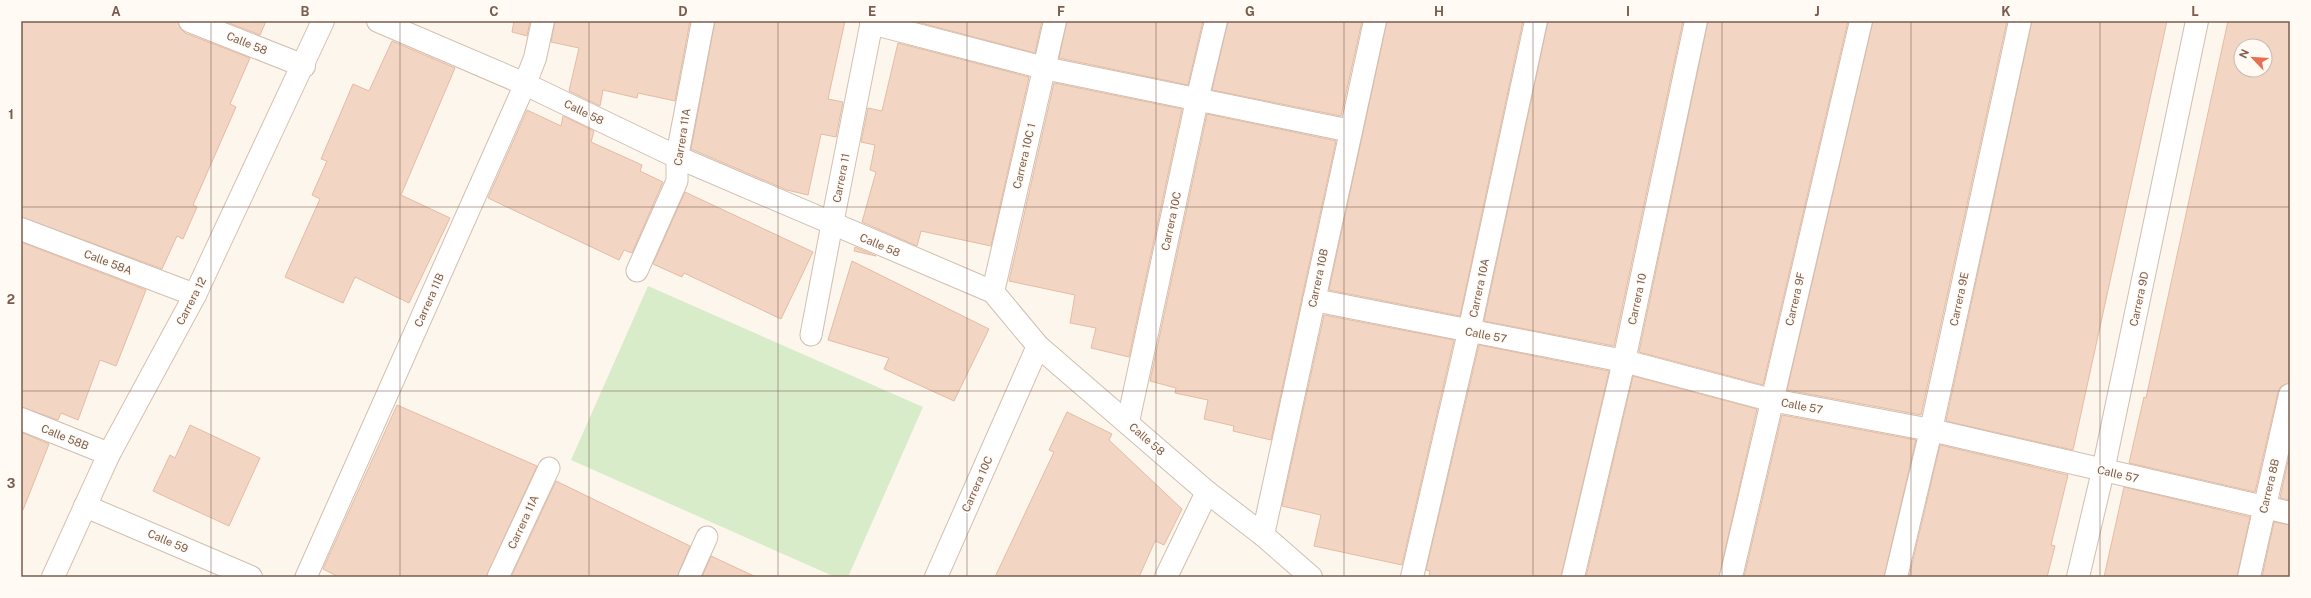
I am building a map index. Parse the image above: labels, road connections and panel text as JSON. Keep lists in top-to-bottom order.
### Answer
{
  "streets": {
    "street": [
      "Calle 58",
      "Carrera 11A",
      "Carrera 10C 1",
      "Carrera 11",
      "Carrera 10C",
      "Calle 58A",
      "Carrera 10B",
      "Carrera 10A",
      "Carrera 10",
      "Carrera 9F",
      "Carrera 9E",
      "Carrera 9D",
      "Carrera 11B",
      "Carrera 12",
      "Calle 57",
      "Calle 58B",
      "Carrera 8B",
      "Calle 59"
    ]
  },
  "crossings": [
    ["Calle 58", "Carrera 11A"],
    ["Calle 58", "Carrera 10C 1"],
    ["Calle 58", "Carrera 11"],
    ["Calle 58", "Carrera 10C"],
    ["Calle 58", "Carrera 10B"],
    ["Calle 58", "Carrera 11B"],
    ["Calle 58", "Carrera 12"],
    ["Calle 58A", "Carrera 12"],
    ["Carrera 10B", "Calle 57"],
    ["Carrera 10A", "Calle 57"],
    ["Carrera 10", "Calle 57"],
    ["Carrera 9F", "Calle 57"],
    ["Carrera 9E", "Calle 57"],
    ["Carrera 9D", "Calle 57"],
    ["Carrera 12", "Calle 58B"],
    ["Carrera 12", "Calle 59"],
    ["Calle 57", "Carrera 8B"]
  ],
  "north": "top left",
  "grid": {
    "columns": [
      "A",
      "B",
      "C",
      "D",
      "E",
      "F",
      "G",
      "H",
      "I",
      "J",
      "K",
      "L"
    ],
    "rows": ["1", "2", "3"]
  }
}
